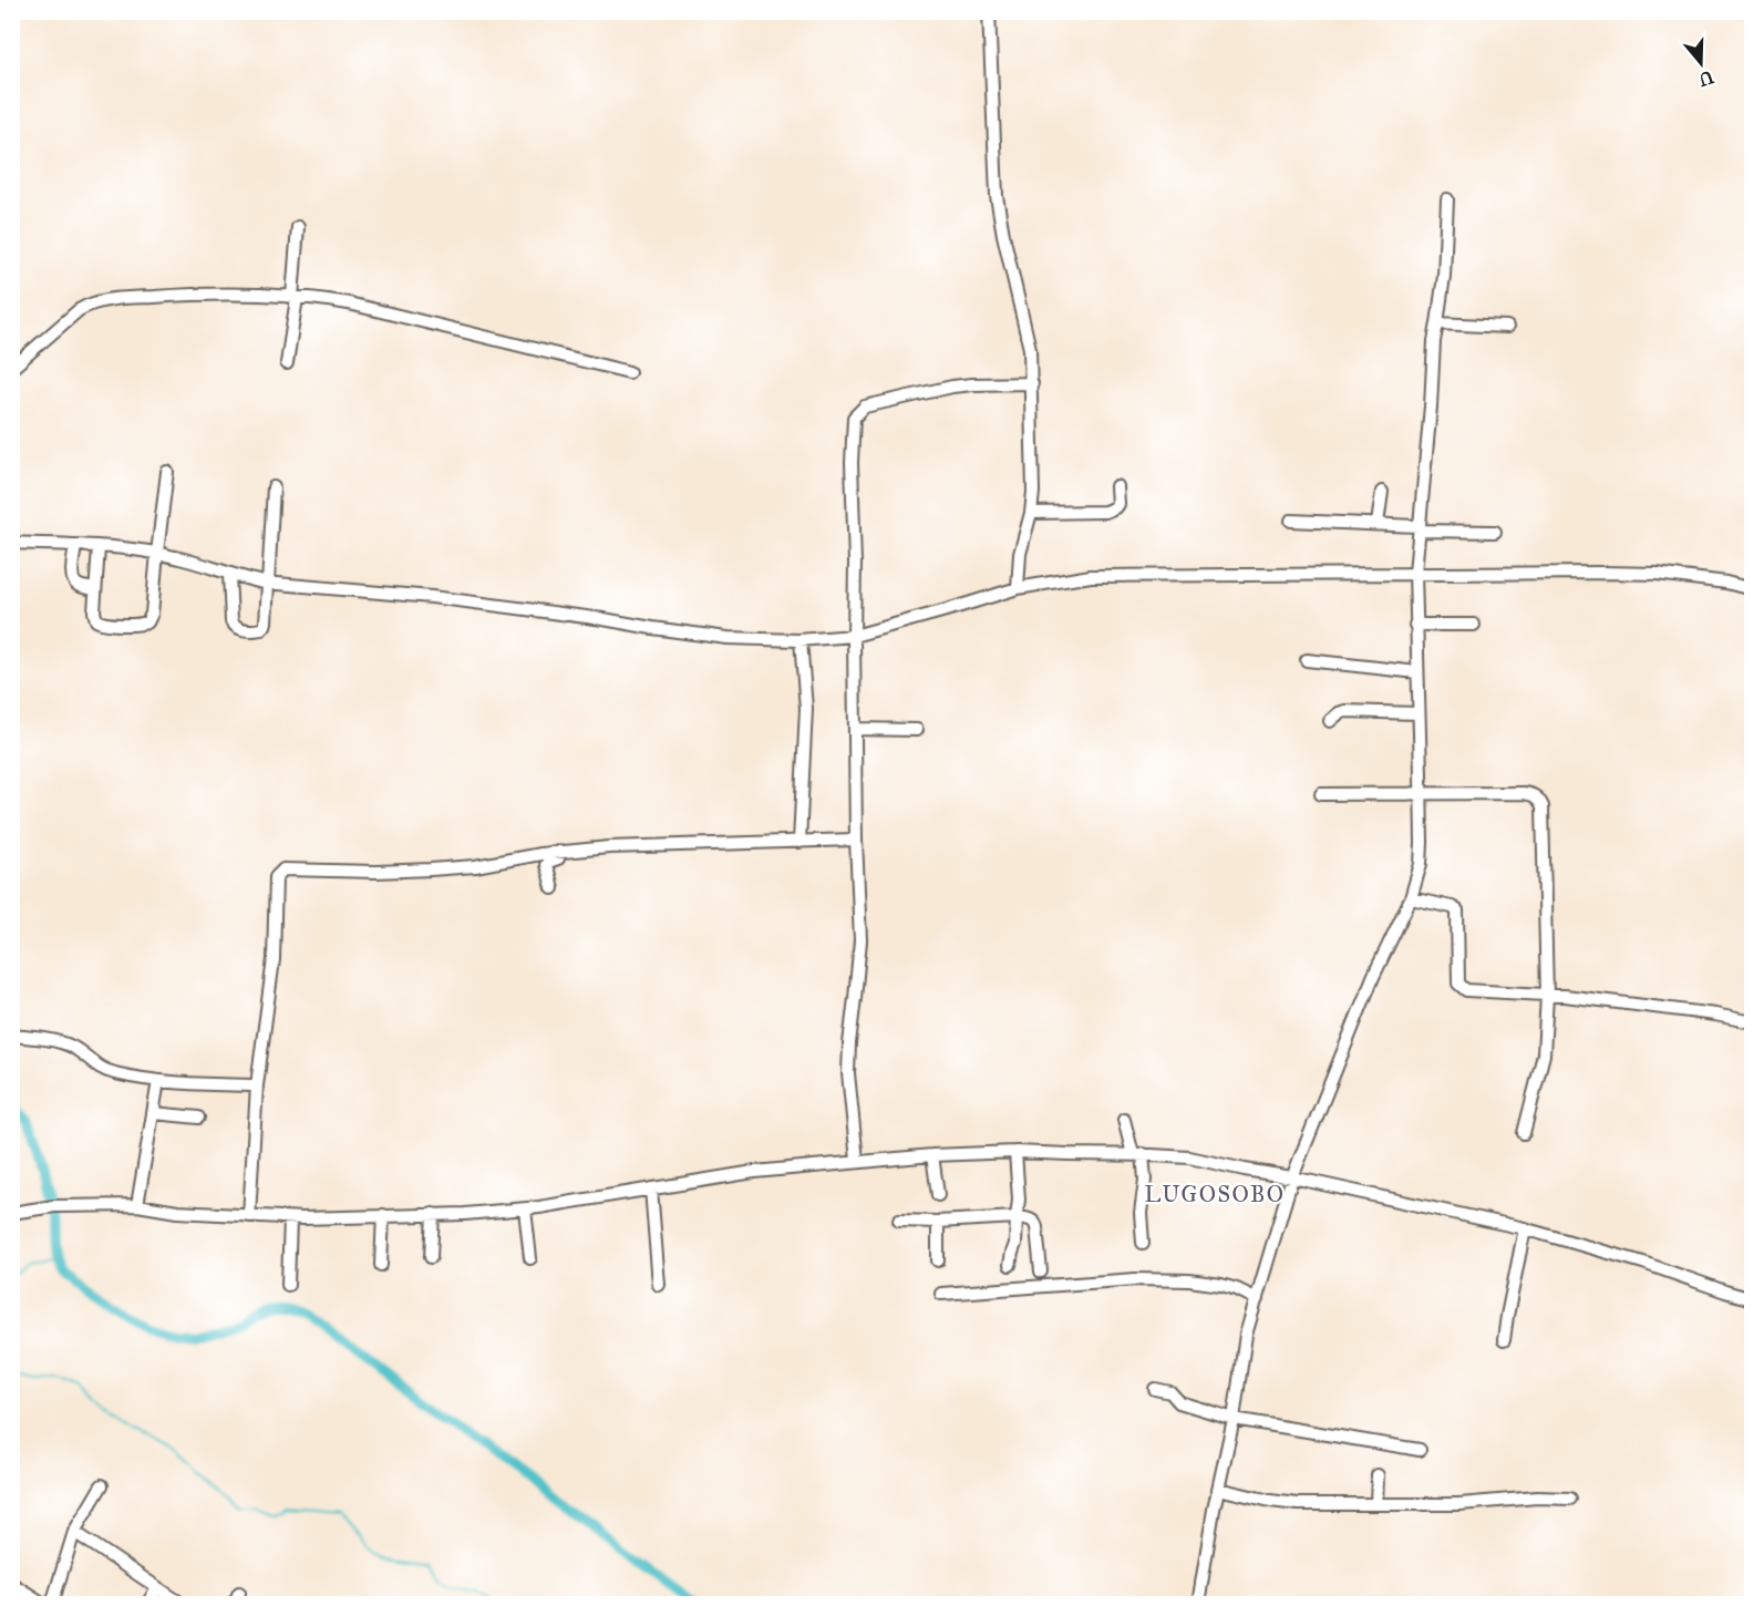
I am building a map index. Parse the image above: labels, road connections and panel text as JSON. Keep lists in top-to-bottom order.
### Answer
{
  "districts": ["LUGOSOBO"],
  "north": "bottom"
}
